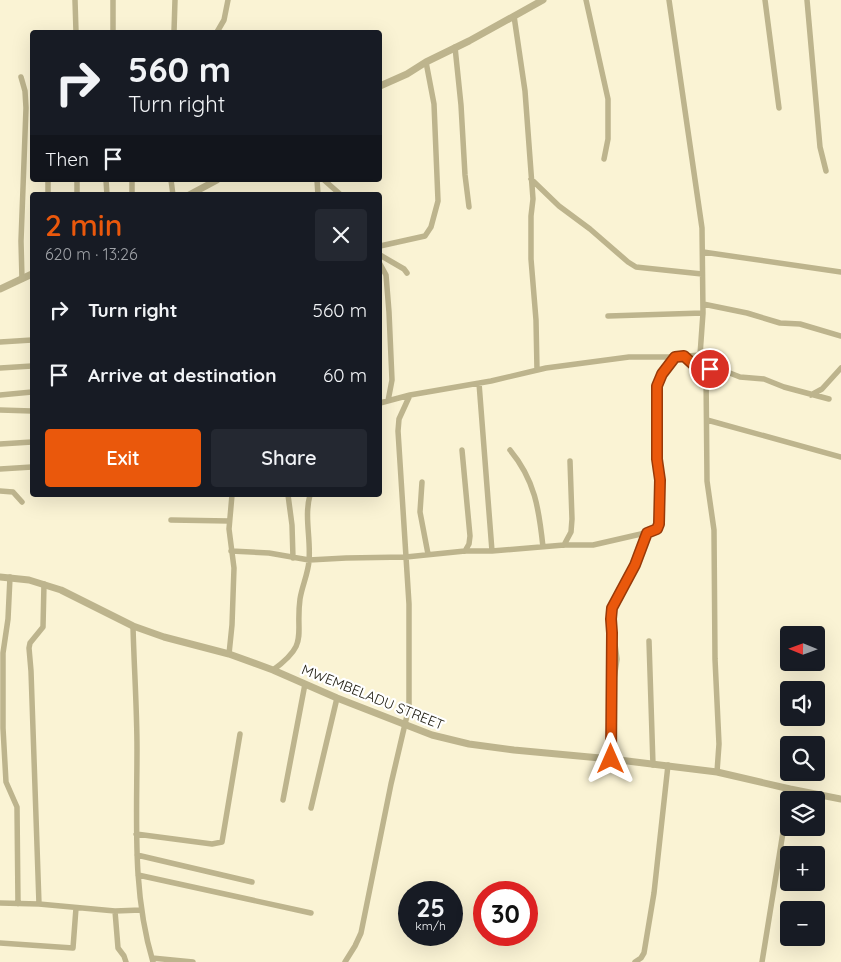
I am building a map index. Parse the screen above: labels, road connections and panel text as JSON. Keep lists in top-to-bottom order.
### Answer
{
  "streets": {
    "street": ["MWEMBELADU STREET"]
  },
  "north": "left",
  "page": {
    "turn": ["560 m", "Turn right"],
    "then": "Then",
    "heading": ["2 min", "620 m · 13:26"],
    "list": [
      {
        "name": "Turn right",
        "value": "560 m"
      },
      {
        "name": "Arrive at destination",
        "value": "60 m"
      }
    ],
    "buttons": ["Exit", "Share"],
    "map_buttons": ["+", "−"],
    "speed": "25 km/h",
    "limit": "30"
  }
}
